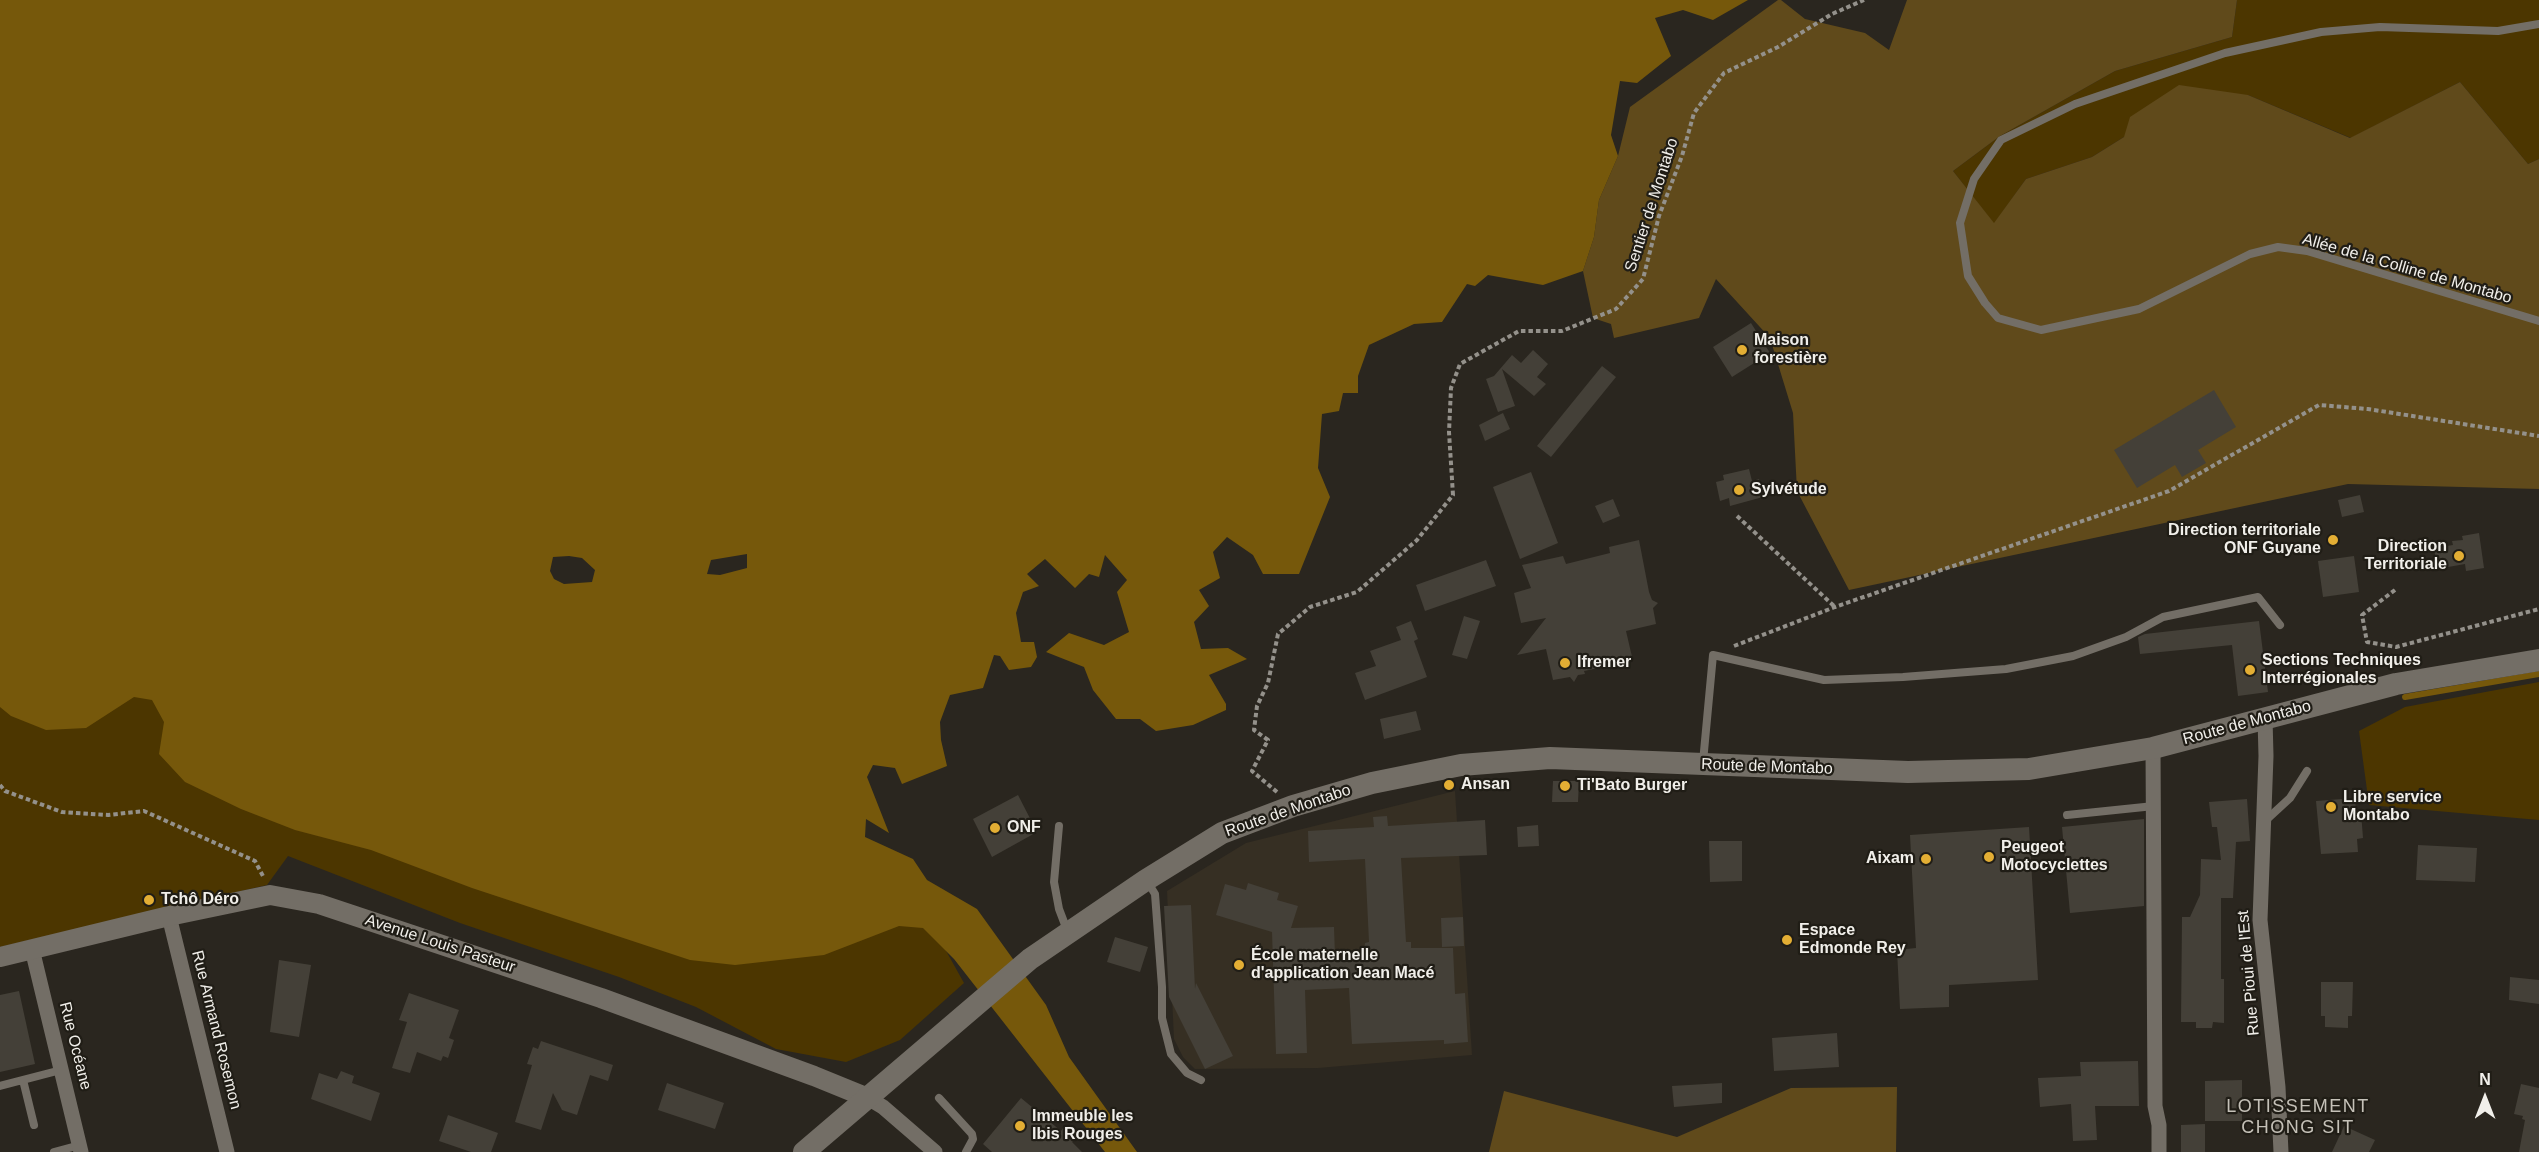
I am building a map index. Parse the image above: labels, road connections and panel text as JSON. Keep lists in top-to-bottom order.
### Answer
{
  "streets": {
    "main road": ["Route de Montabo"],
    "street": [
      "Avenue Louis Pasteur",
      "Rue Pioui de l'Est",
      "Rue Armand Rosemon",
      "Rue Océane"
    ],
    "lane": ["Allée de la Colline de Montabo"],
    "path": ["Sentier de Montabo"]
  },
  "crossings": [
    ["Sentier de Montabo", "Route de Montabo"],
    ["Route de Montabo", "Avenue Louis Pasteur"],
    ["Route de Montabo", "Rue Pioui de l'Est"],
    ["Avenue Louis Pasteur", "Rue Armand Rosemon"],
    ["Avenue Louis Pasteur", "Rue Océane"]
  ],
  "districts": ["LOTISSEMENT CHONG SIT"],
  "places": [
    "Maison forestière",
    "Sylvétude",
    "Direction territoriale ONF Guyane",
    "Direction Territoriale",
    "Ifremer",
    "Sections Techniques Interrégionales",
    "Ansan",
    "Ti'Bato Burger",
    "Libre service Montabo",
    "ONF",
    "Peugeot Motocyclettes",
    "Aixam",
    "Tchô Déro",
    "Espace Edmonde Rey",
    "École maternelle d'application Jean Macé",
    "Immeuble les Ibis Rouges"
  ],
  "north": "top"
}
